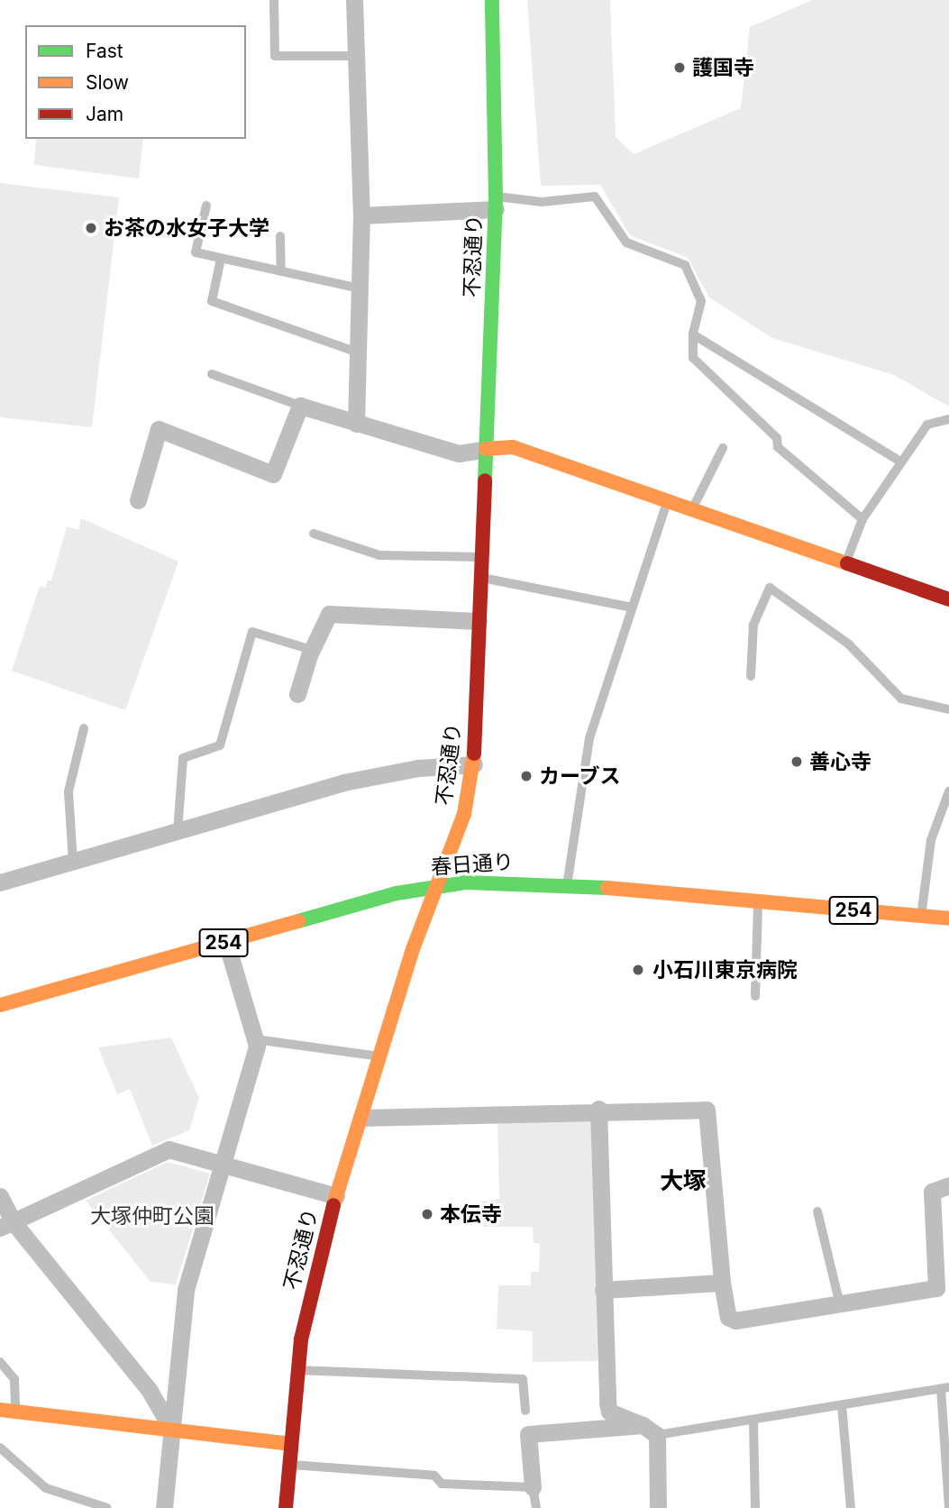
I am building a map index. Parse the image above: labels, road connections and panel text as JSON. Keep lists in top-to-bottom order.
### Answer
{
  "streets": {
    "main road": ["不忍通り", "春日通り", "254"]
  },
  "crossings": [
    ["不忍通り", "春日通り"]
  ],
  "districts": ["大塚"],
  "parks": ["大塚仲町公園"],
  "places": [
    "護国寺",
    "お茶の水女子大学",
    "善心寺",
    "カーブス",
    "小石川東京病院",
    "本伝寺"
  ],
  "legend": ["Fast", "Slow", "Jam"]
}
